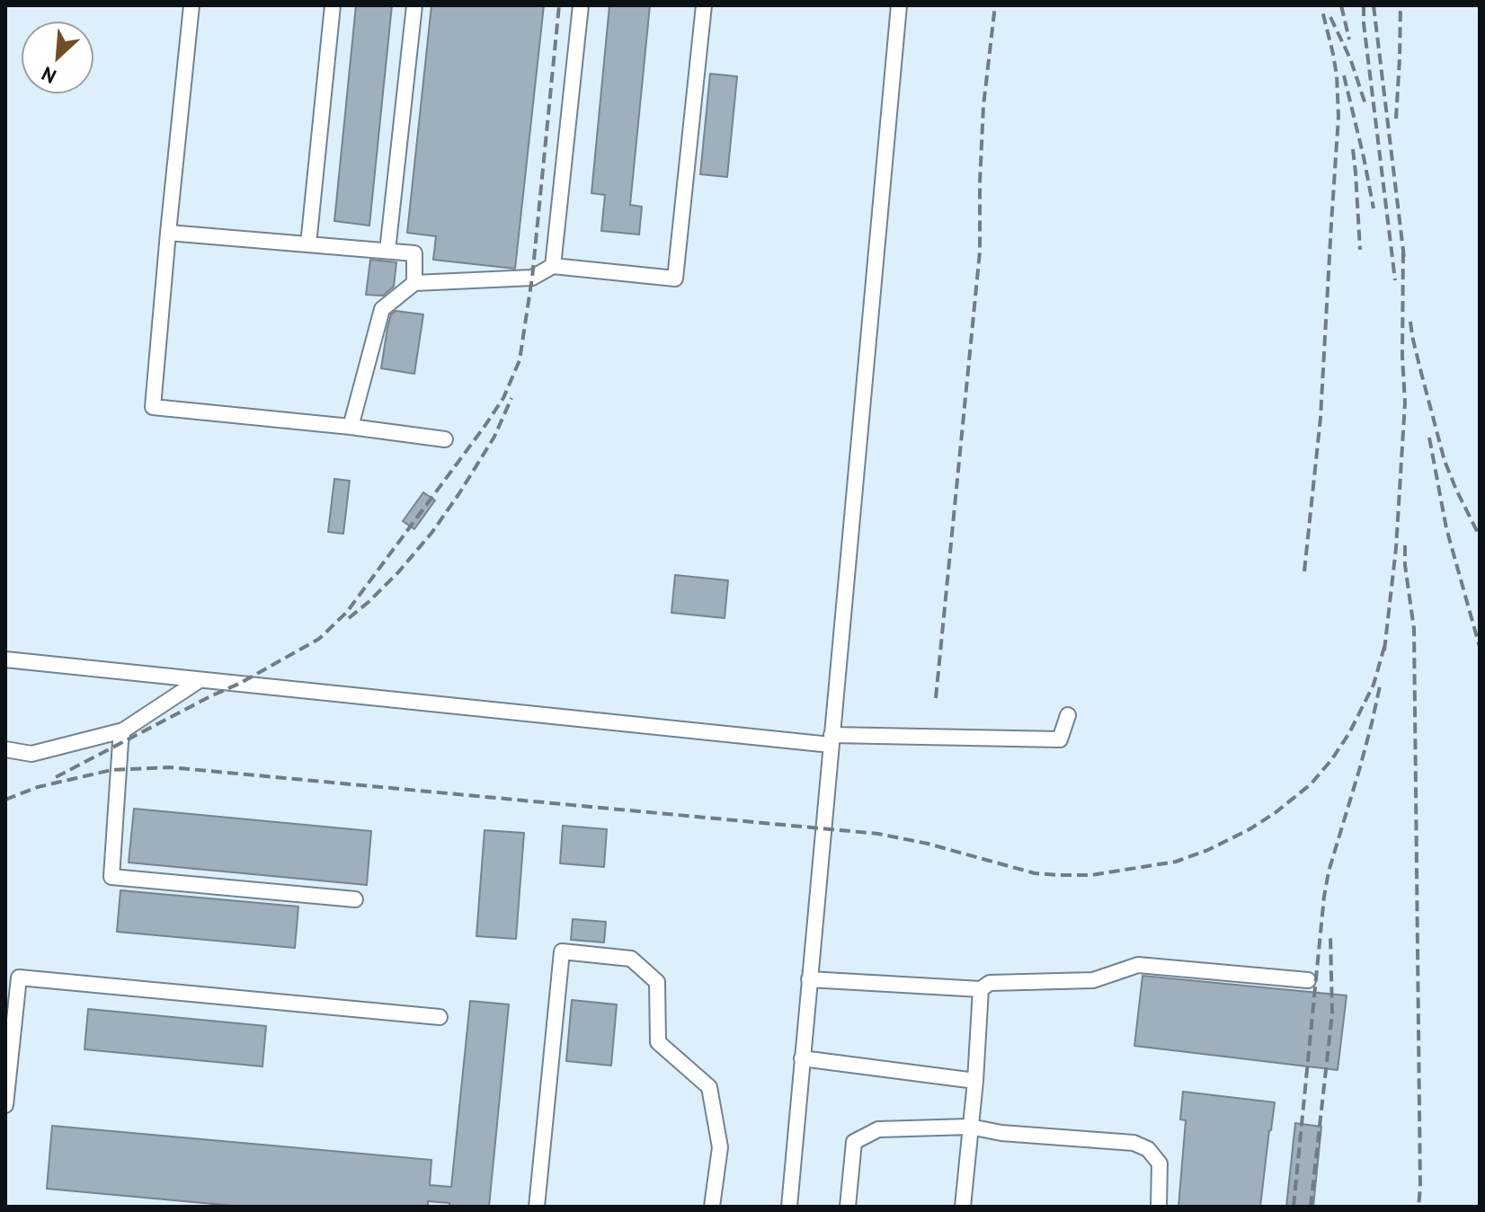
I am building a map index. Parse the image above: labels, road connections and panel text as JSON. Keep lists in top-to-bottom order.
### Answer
{
  "north": "bottom left"
}
